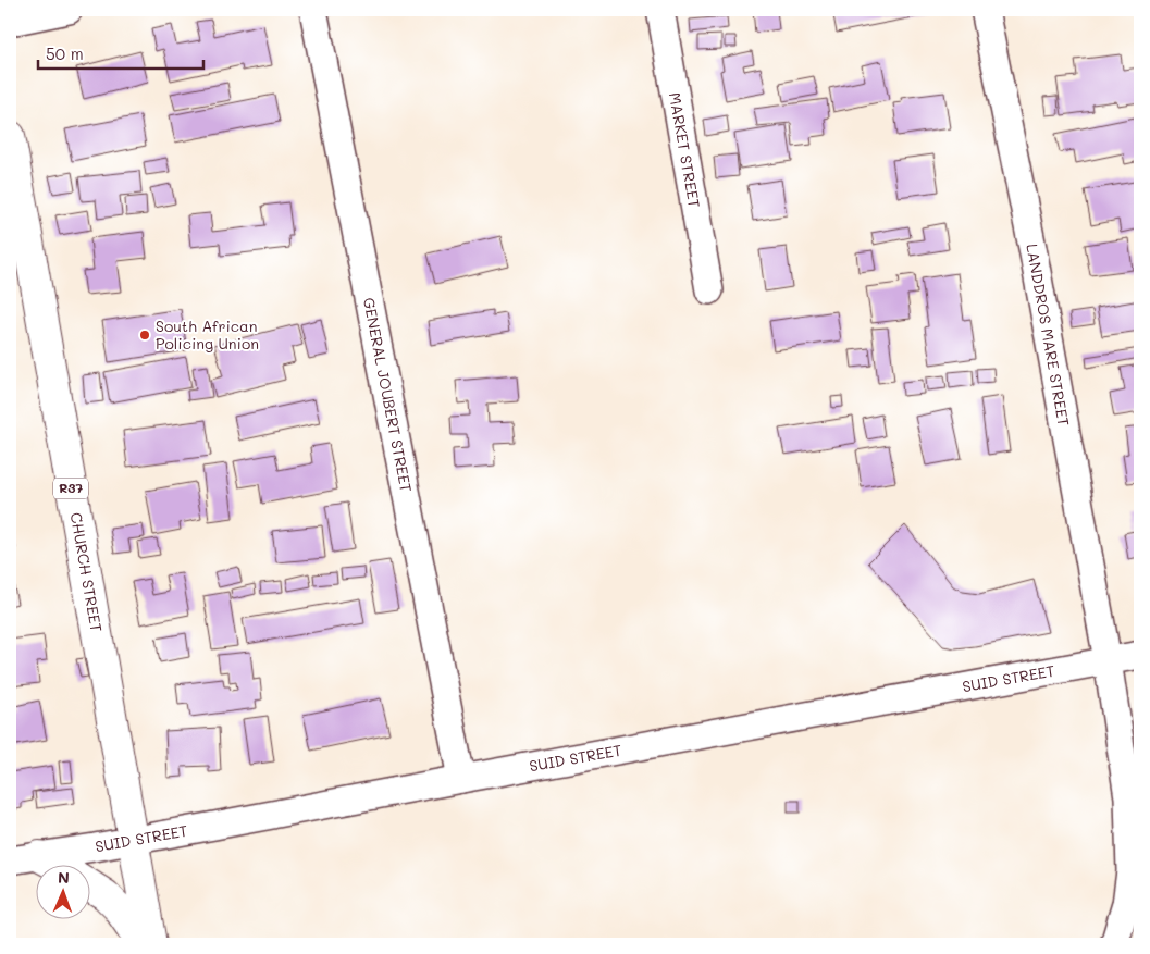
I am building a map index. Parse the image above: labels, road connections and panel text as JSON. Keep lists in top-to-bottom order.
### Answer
{
  "streets": {
    "main road": ["R37", "CHURCH STREET"],
    "street": [
      "MARKET STREET",
      "LANDDROS MARE STREET",
      "GENERAL JOUBERT STREET",
      "SUID STREET"
    ]
  },
  "crossings": [
    ["LANDDROS MARE STREET", "SUID STREET"],
    ["GENERAL JOUBERT STREET", "SUID STREET"],
    ["CHURCH STREET", "SUID STREET"]
  ],
  "places": ["South African Policing Union"],
  "scale_bar": "50 m",
  "north": "top"
}
